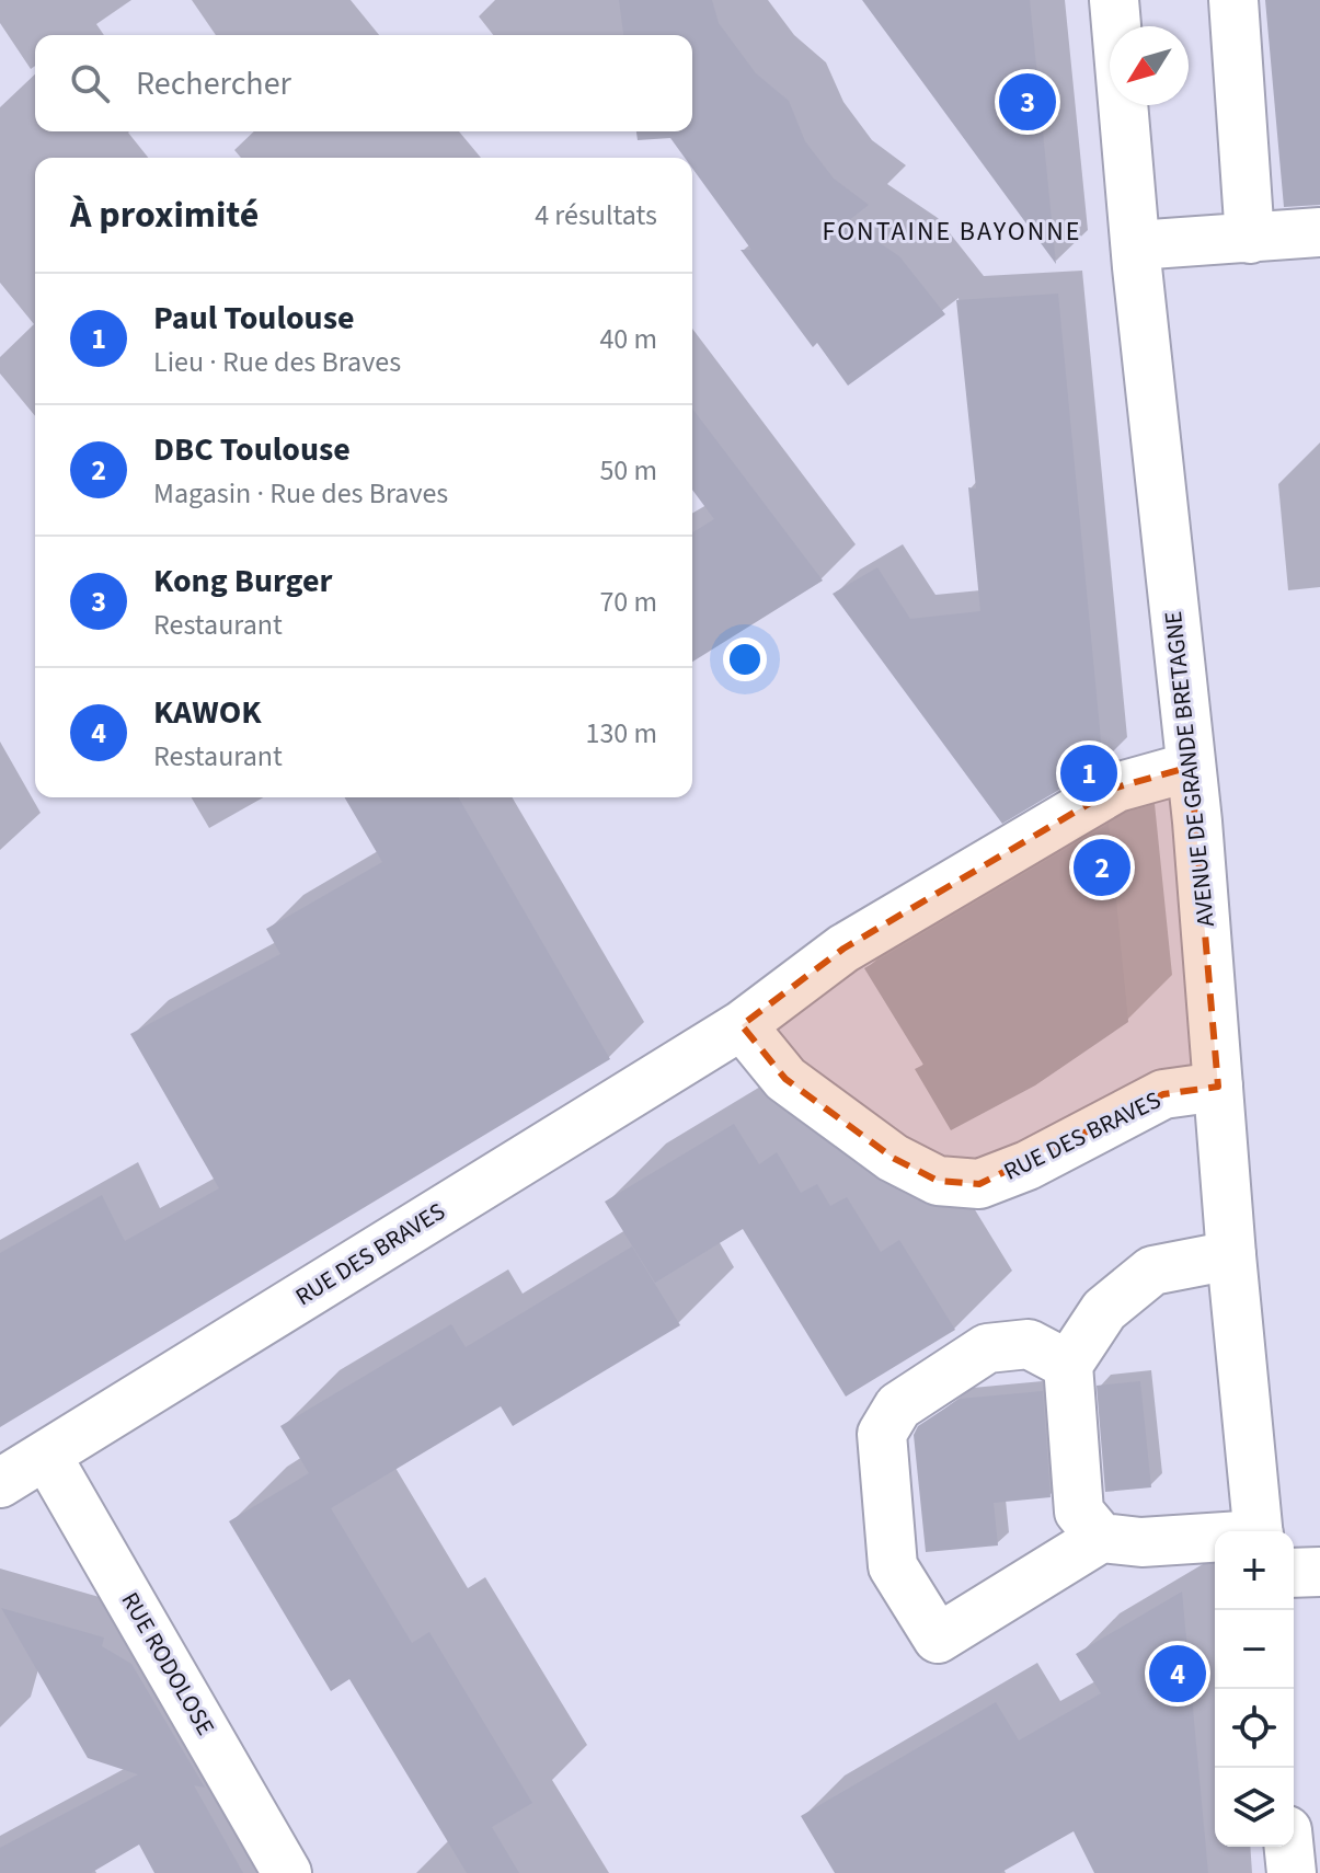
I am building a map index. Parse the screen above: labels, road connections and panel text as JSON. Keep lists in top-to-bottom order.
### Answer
{
  "streets": {
    "street": ["AVENUE DE GRANDE BRETAGNE", "RUE DES BRAVES", "RUE RODOLOSE"]
  },
  "crossings": [
    ["AVENUE DE GRANDE BRETAGNE", "RUE DES BRAVES"],
    ["RUE DES BRAVES", "RUE RODOLOSE"]
  ],
  "districts": ["FONTAINE BAYONNE"],
  "north": "bottom left",
  "page": {
    "search": "Rechercher",
    "pins": [
      "3",
      "1",
      "2",
      "4"
    ],
    "heading": ["À proximité", "4 résultats"],
    "list": [
      {
        "mark": "1",
        "name": "Paul Toulouse",
        "note": "Lieu · Rue des Braves",
        "value": "40 m"
      },
      {
        "mark": "2",
        "name": "DBC Toulouse",
        "note": "Magasin · Rue des Braves",
        "value": "50 m"
      },
      {
        "mark": "3",
        "name": "Kong Burger",
        "note": "Restaurant",
        "value": "70 m"
      },
      {
        "mark": "4",
        "name": "KAWOK",
        "note": "Restaurant",
        "value": "130 m"
      }
    ],
    "map_buttons": ["+", "−"]
  }
}
